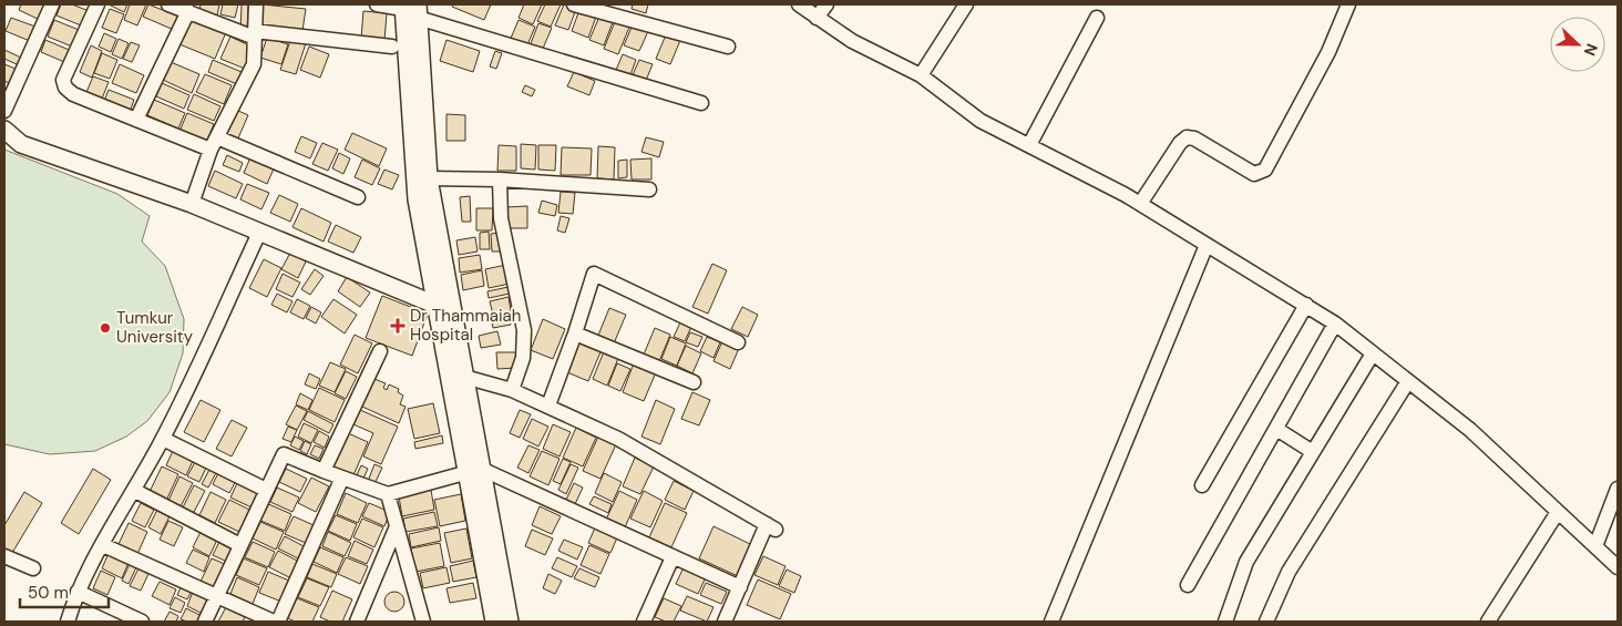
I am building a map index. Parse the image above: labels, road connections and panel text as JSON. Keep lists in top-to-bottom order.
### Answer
{
  "places": {
    "health": ["Dr Thammaiah Hospital"],
    "other": ["Tumkur University"]
  },
  "scale_bar": "50 m",
  "north": "right"
}
